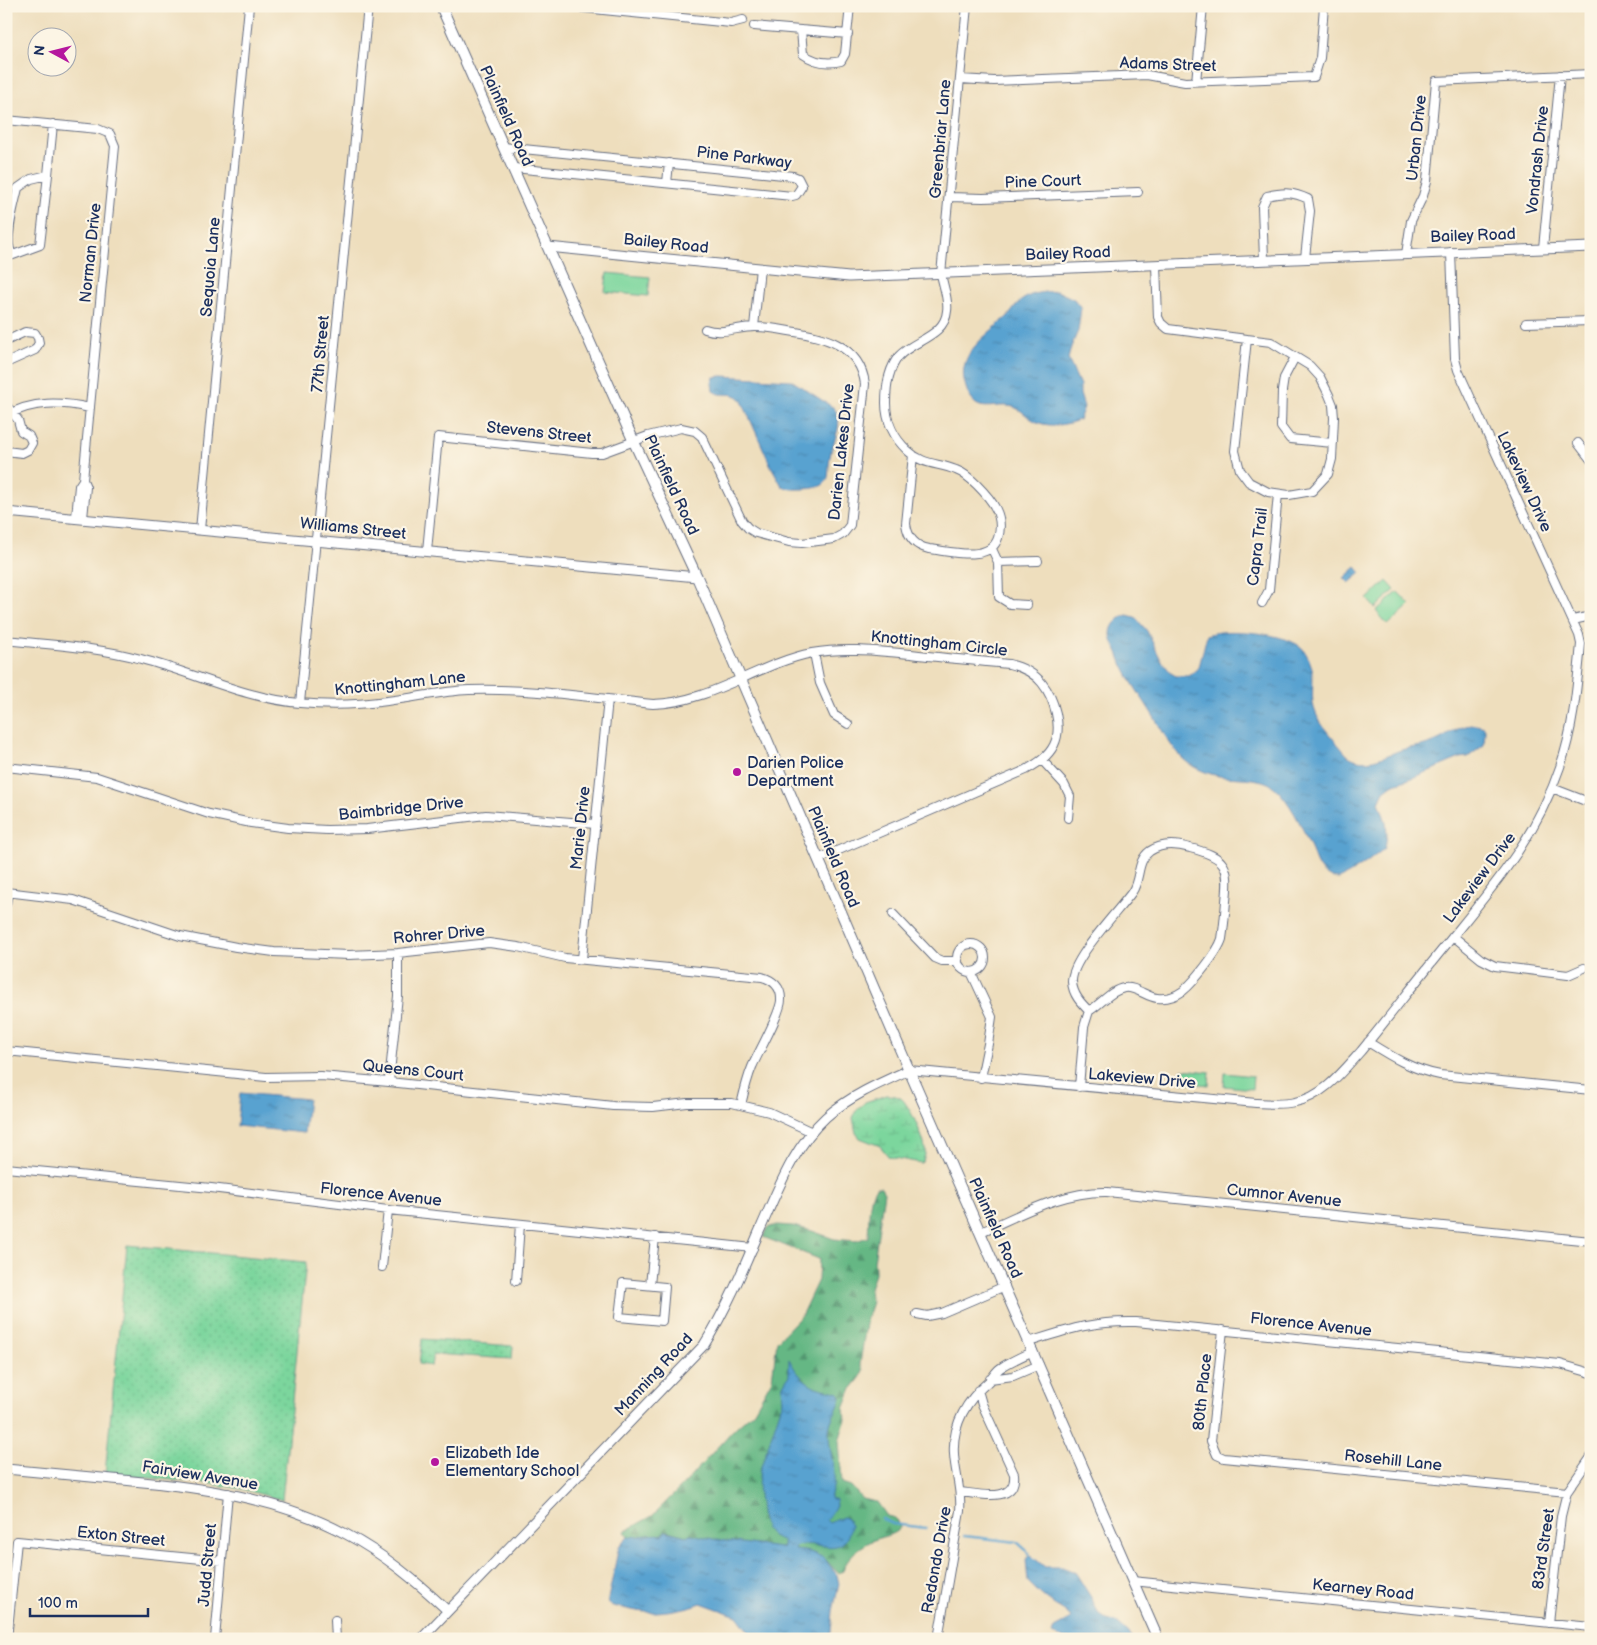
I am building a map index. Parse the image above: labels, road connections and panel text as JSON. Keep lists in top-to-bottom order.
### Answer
{
  "streets": {
    "main road": ["Plainfield Road"],
    "street": [
      "Adams Street",
      "Urban Drive",
      "Greenbriar Lane",
      "Pine Parkway",
      "Vondrash Drive",
      "Pine Court",
      "Bailey Road",
      "Norman Drive",
      "Sequoia Lane",
      "77th Street",
      "Stevens Street",
      "Darien Lakes Drive",
      "Lakeview Drive",
      "Williams Street",
      "Capra Trail",
      "Knottingham Circle",
      "Knottingham Lane",
      "Baimbridge Drive",
      "Marie Drive",
      "Rohrer Drive",
      "Queens Court",
      "Florence Avenue",
      "Cumnor Avenue",
      "Manning Road",
      "80th Place",
      "Rosehill Lane",
      "Fairview Avenue",
      "Exton Street",
      "83rd Street",
      "Redondo Drive",
      "Judd Street",
      "Kearney Road"
    ]
  },
  "crossings": [
    ["Adams Street", "Greenbriar Lane"],
    ["Plainfield Road", "Pine Parkway"],
    ["Plainfield Road", "Bailey Road"],
    ["Plainfield Road", "Stevens Street"],
    ["Plainfield Road", "Darien Lakes Drive"],
    ["Plainfield Road", "Lakeview Drive"],
    ["Plainfield Road", "Williams Street"],
    ["Plainfield Road", "Knottingham Circle"],
    ["Plainfield Road", "Knottingham Lane"],
    ["Plainfield Road", "Florence Avenue"],
    ["Plainfield Road", "Cumnor Avenue"],
    ["Plainfield Road", "Manning Road"],
    ["Plainfield Road", "Redondo Drive"],
    ["Plainfield Road", "Kearney Road"],
    ["Urban Drive", "Vondrash Drive"],
    ["Urban Drive", "Bailey Road"],
    ["Greenbriar Lane", "Pine Court"],
    ["Greenbriar Lane", "Bailey Road"],
    ["Vondrash Drive", "Bailey Road"],
    ["Bailey Road", "Lakeview Drive"],
    ["Norman Drive", "Williams Street"],
    ["Sequoia Lane", "Williams Street"],
    ["77th Street", "Williams Street"],
    ["77th Street", "Knottingham Lane"],
    ["Stevens Street", "Darien Lakes Drive"],
    ["Stevens Street", "Williams Street"],
    ["Lakeview Drive", "Manning Road"],
    ["Knottingham Circle", "Knottingham Lane"],
    ["Knottingham Lane", "Marie Drive"],
    ["Baimbridge Drive", "Marie Drive"],
    ["Marie Drive", "Rohrer Drive"],
    ["Rohrer Drive", "Queens Court"],
    ["Queens Court", "Manning Road"],
    ["Florence Avenue", "Manning Road"],
    ["Florence Avenue", "80th Place"],
    ["Florence Avenue", "Redondo Drive"],
    ["Manning Road", "Fairview Avenue"],
    ["80th Place", "Rosehill Lane"],
    ["Rosehill Lane", "83rd Street"],
    ["Fairview Avenue", "Judd Street"],
    ["Exton Street", "Judd Street"],
    ["83rd Street", "Kearney Road"]
  ],
  "places": ["Darien Police Department", "Elizabeth Ide Elementary School"],
  "scale_bar": "100 m",
  "north": "left"
}
